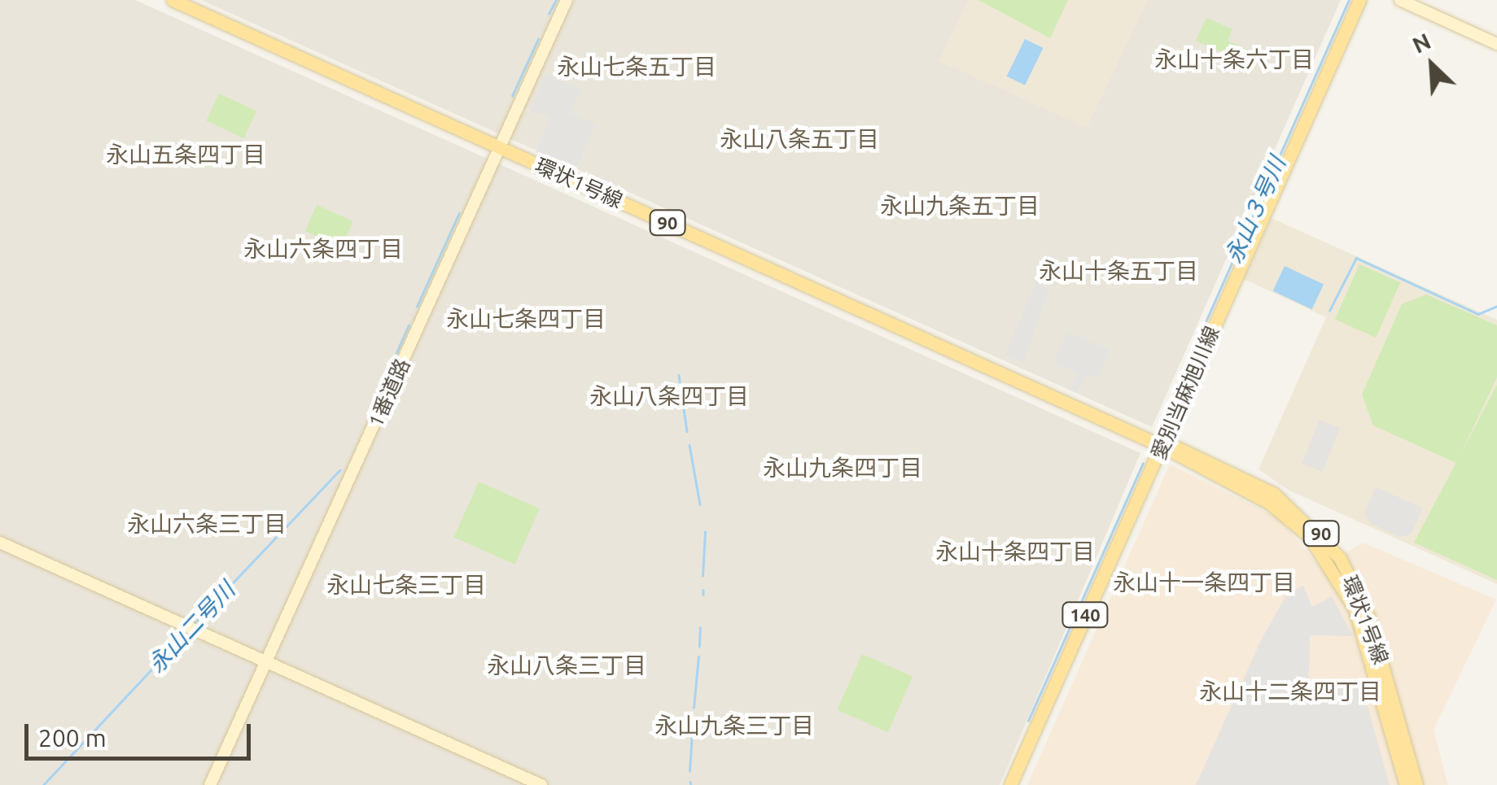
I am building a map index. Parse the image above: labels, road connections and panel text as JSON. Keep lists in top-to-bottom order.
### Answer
{
  "streets": {
    "main road": [
      "環状1号線",
      "90",
      "愛別当麻旭川線",
      "140"
    ],
    "street": ["1番道路"]
  },
  "crossings": [
    ["環状1号線", "90"],
    ["環状1号線", "1番道路"],
    ["環状1号線", "愛別当麻旭川線"]
  ],
  "districts": [
    "永山十条六丁目",
    "永山七条五丁目",
    "永山八条五丁目",
    "永山五条四丁目",
    "永山九条五丁目",
    "永山六条四丁目",
    "永山十条五丁目",
    "永山七条四丁目",
    "永山八条四丁目",
    "永山九条四丁目",
    "永山六条三丁目",
    "永山十条四丁目",
    "永山十一条四丁目",
    "永山七条三丁目",
    "永山八条三丁目",
    "永山十二条四丁目",
    "永山九条三丁目"
  ],
  "water": ["永山３号川", "永山二号川"],
  "scale_bar": "200 m",
  "north": "top left"
}
